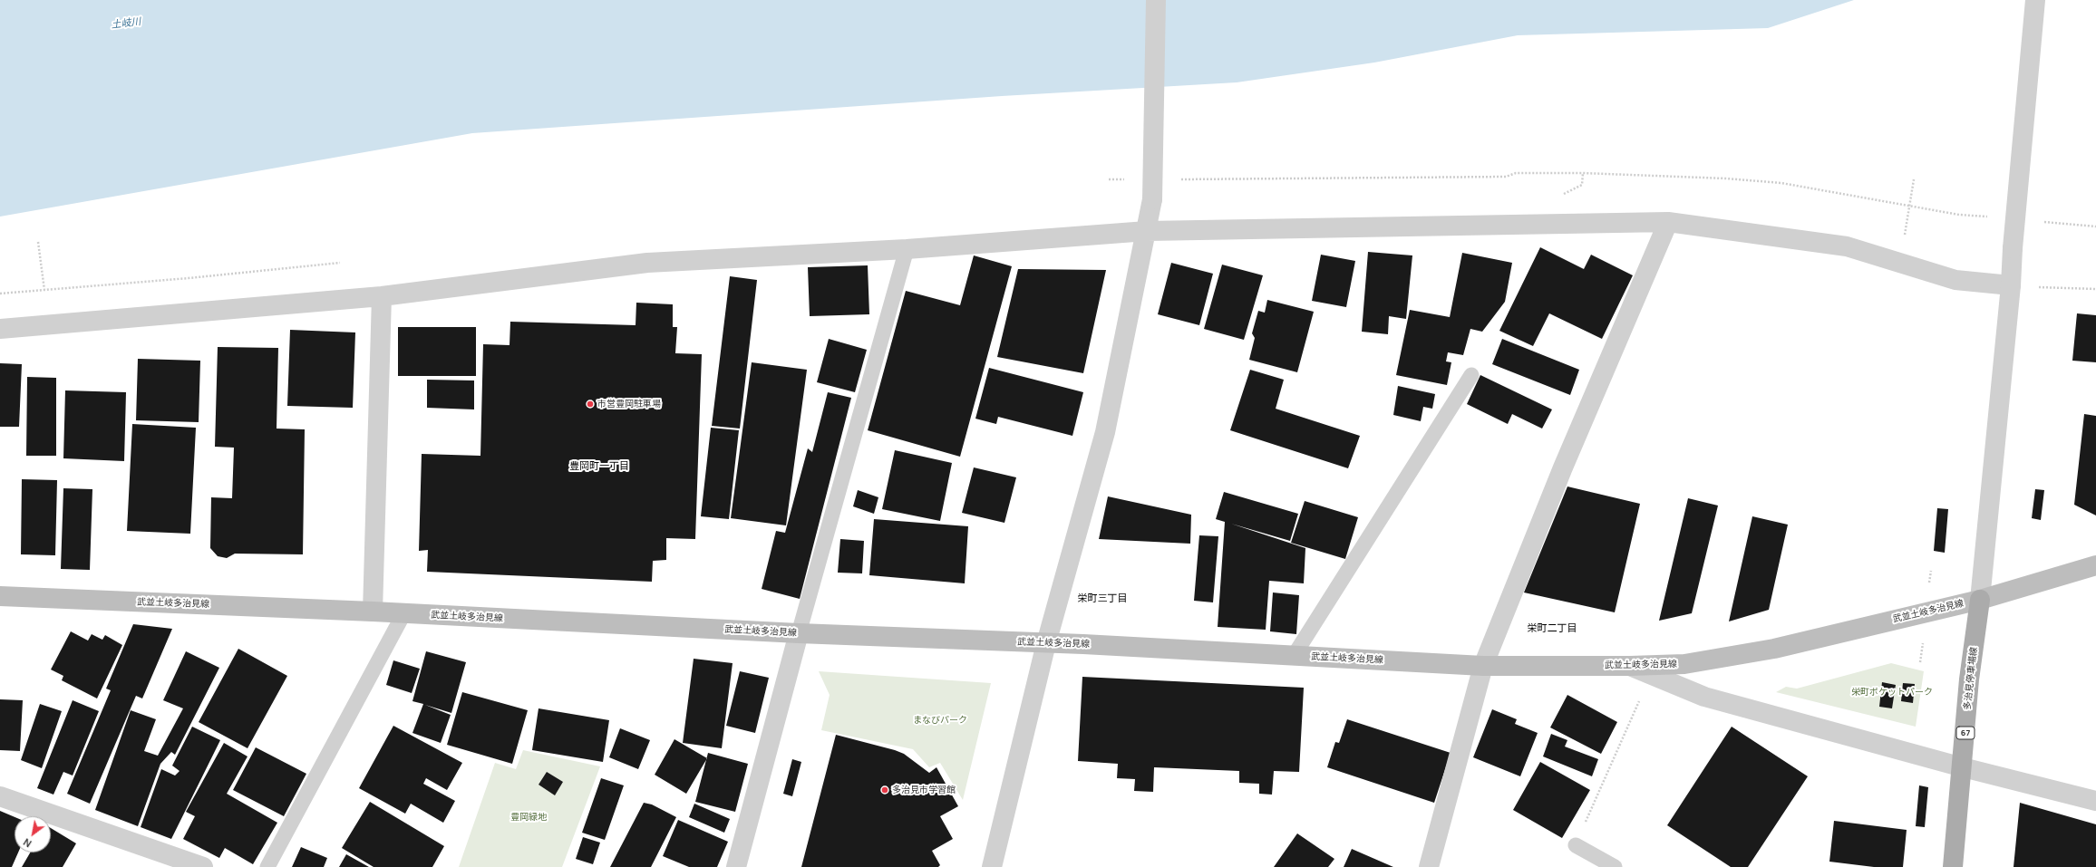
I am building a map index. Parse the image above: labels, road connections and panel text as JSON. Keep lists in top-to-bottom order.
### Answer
{
  "streets": {
    "main road": ["武並土岐多治見線", "多治見停車場線", "67"]
  },
  "crossings": [
    ["武並土岐多治見線", "多治見停車場線"]
  ],
  "districts": ["豊岡町一丁目", "栄町三丁目", "栄町二丁目"],
  "water": ["土岐川"],
  "parks": ["栄町ポケットパーク", "まなびパーク", "豊岡緑地"],
  "places": ["市営豊岡駐車場", "多治見市学習館"],
  "north": "bottom left"
}
